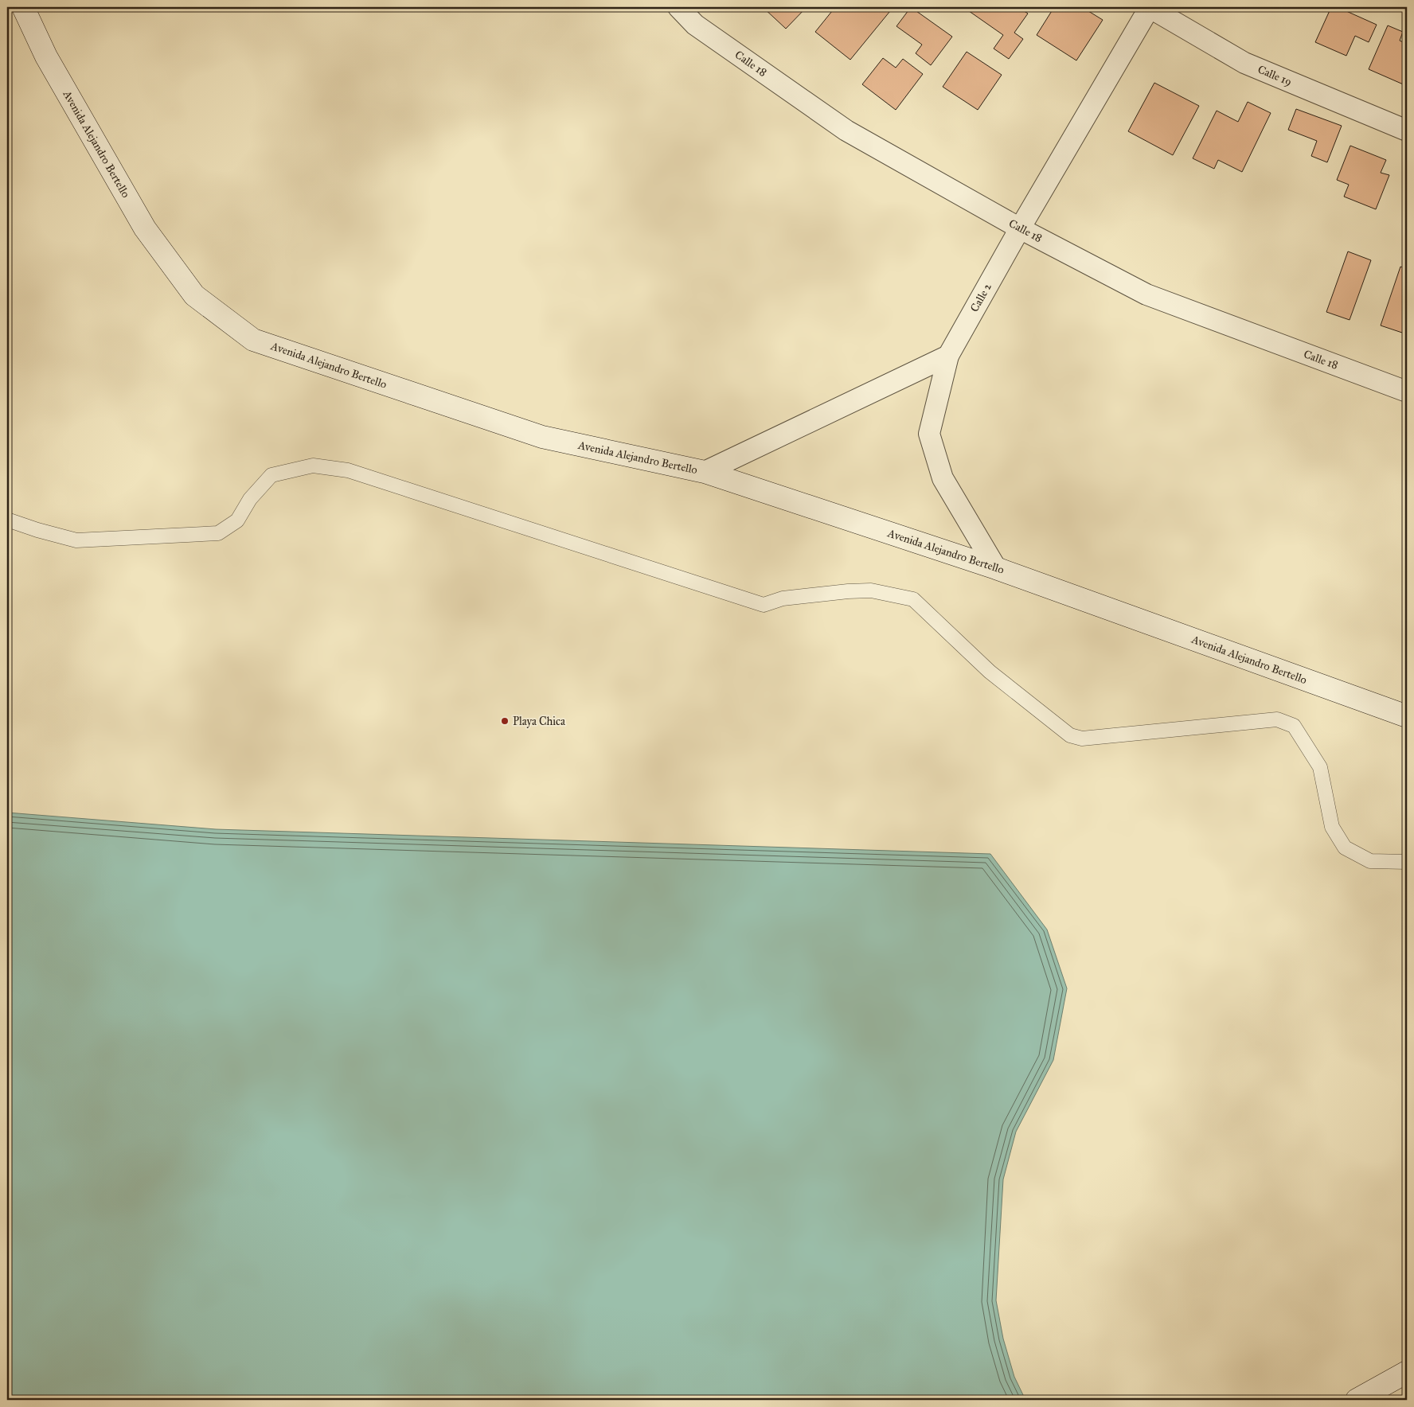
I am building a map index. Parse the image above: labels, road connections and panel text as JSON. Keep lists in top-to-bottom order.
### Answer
{
  "streets": {
    "main road": ["Avenida Alejandro Bertello"],
    "street": ["Calle 18", "Calle 19", "Calle 2"]
  },
  "crossings": [
    ["Calle 18", "Calle 2"],
    ["Calle 19", "Calle 2"],
    ["Avenida Alejandro Bertello", "Calle 2"]
  ],
  "places": ["Playa Chica"]
}
